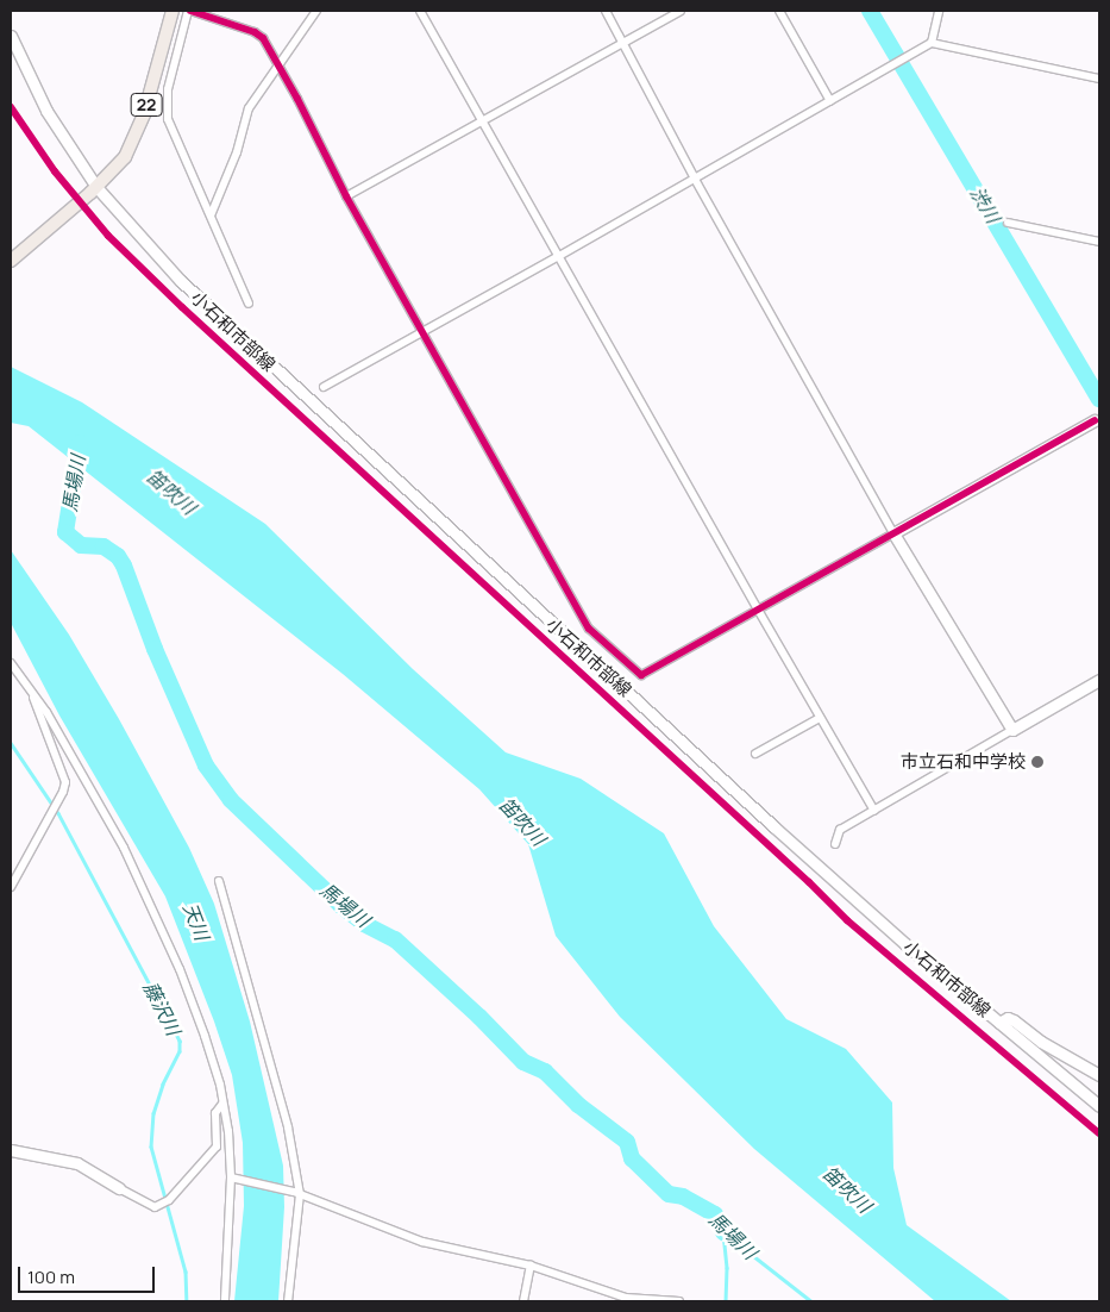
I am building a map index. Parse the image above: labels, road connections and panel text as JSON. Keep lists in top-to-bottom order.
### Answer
{
  "streets": {
    "main road": ["22", "小石和市部線"]
  },
  "crossings": [
    ["22", "小石和市部線"]
  ],
  "water": [
    "渋川",
    "馬場川",
    "笛吹川",
    "天川",
    "藤沢川"
  ],
  "places": ["市立石和中学校"],
  "scale_bar": "100 m"
}
